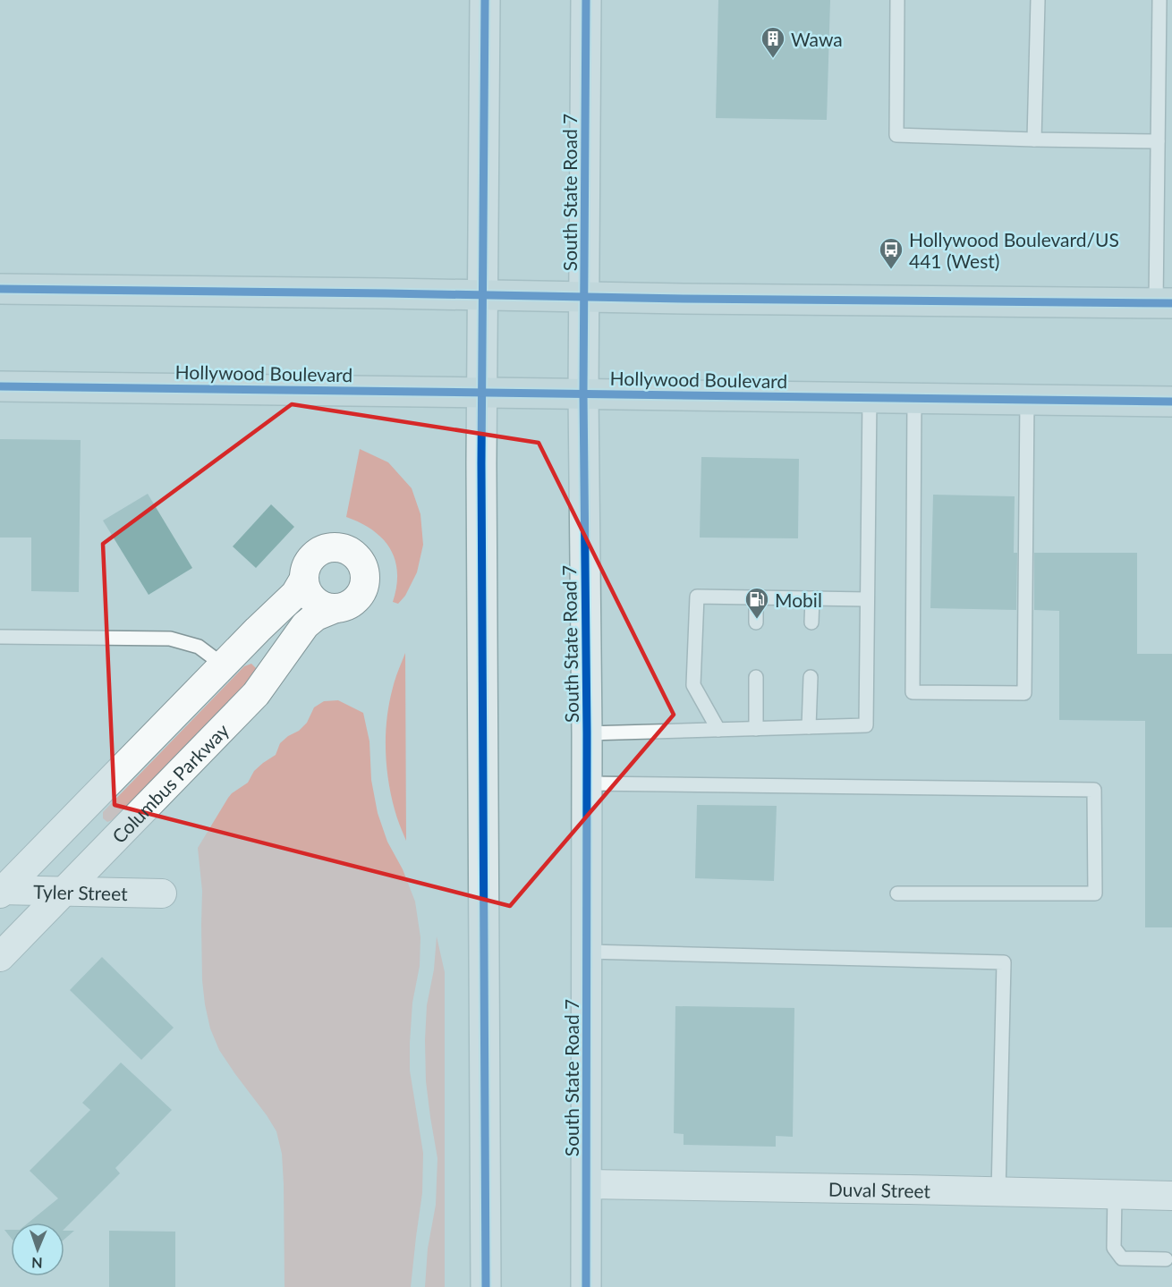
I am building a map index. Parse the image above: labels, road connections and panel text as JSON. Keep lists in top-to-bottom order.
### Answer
{
  "streets": {
    "highway": ["Hollywood Boulevard"],
    "main road": ["South State Road 7"],
    "street": ["Columbus Parkway", "Tyler Street", "Duval Street"]
  },
  "crossings": [
    ["South State Road 7", "Hollywood Boulevard"],
    ["South State Road 7", "Duval Street"],
    ["Columbus Parkway", "Tyler Street"]
  ],
  "places": {
    "building": ["Wawa"],
    "bus stop": ["Hollywood Boulevard/US 441 (West)"],
    "fuel station": ["Mobil"]
  },
  "north": "bottom"
}
